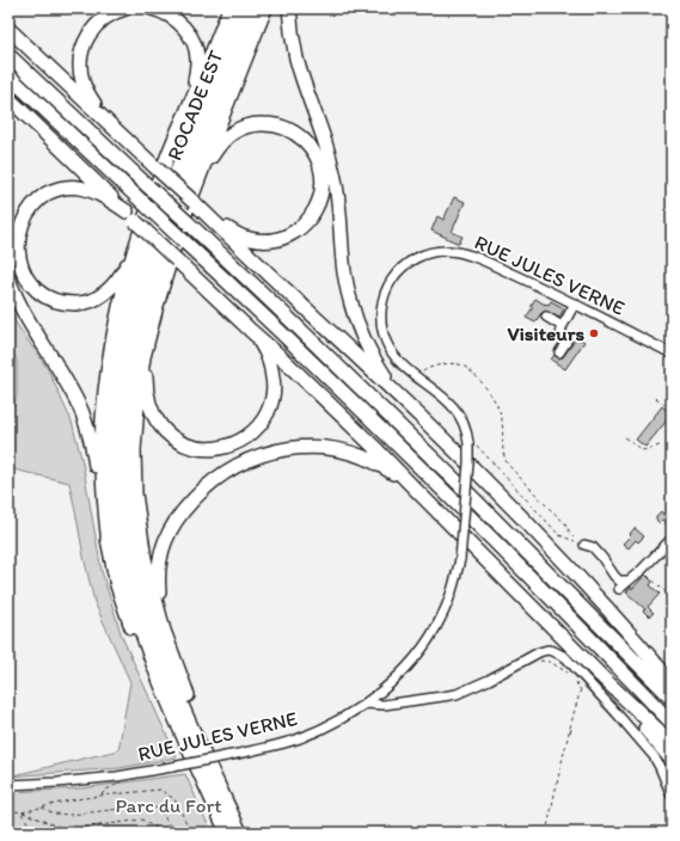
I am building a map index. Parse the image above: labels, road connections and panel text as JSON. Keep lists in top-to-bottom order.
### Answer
{
  "streets": {
    "highway": ["ROCADE EST"],
    "street": ["RUE JULES VERNE"]
  },
  "parks": ["Parc du Fort"],
  "places": ["Visiteurs"]
}
